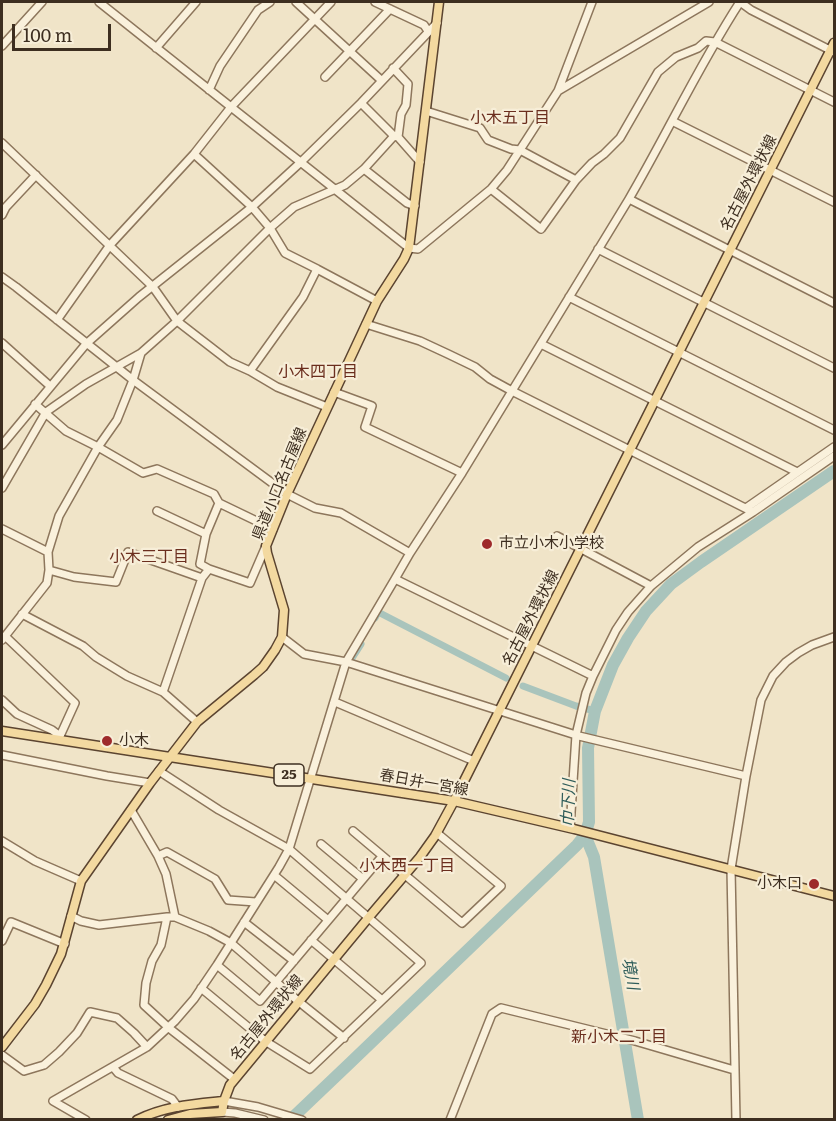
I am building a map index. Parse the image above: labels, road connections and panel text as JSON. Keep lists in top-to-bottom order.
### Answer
{
  "streets": {
    "main road": [
      "名古屋外環状線",
      "県道小口名古屋線",
      "25",
      "春日井一宮線"
    ]
  },
  "crossings": [
    ["名古屋外環状線", "春日井一宮線"],
    ["県道小口名古屋線", "春日井一宮線"]
  ],
  "districts": [
    "小木五丁目",
    "小木四丁目",
    "小木三丁目",
    "小木西一丁目",
    "新小木二丁目"
  ],
  "water": ["巾下川", "境川"],
  "places": ["市立小木小学校", "小木", "小木口"],
  "scale_bar": "100 m"
}
